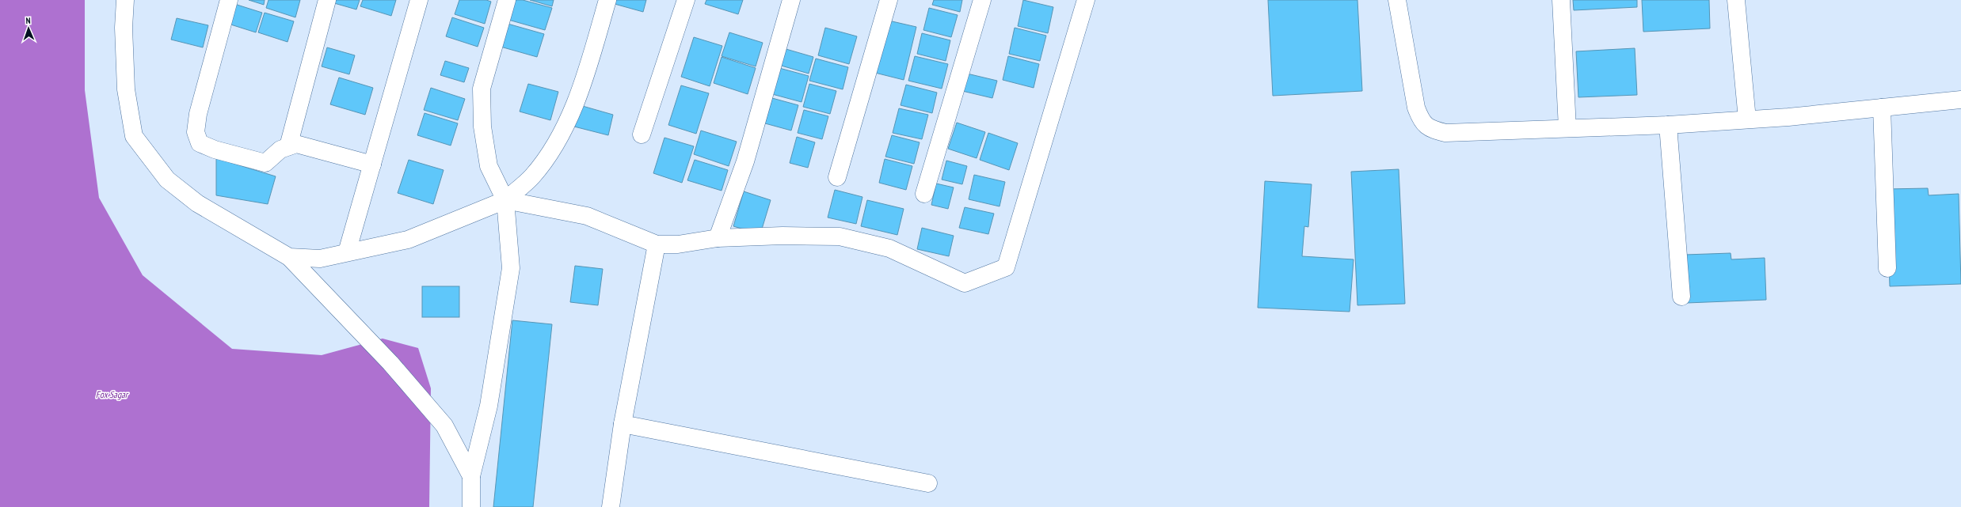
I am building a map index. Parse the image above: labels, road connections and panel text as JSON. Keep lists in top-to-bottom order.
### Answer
{
  "water": ["Fox Sagar"],
  "north": "top"
}
